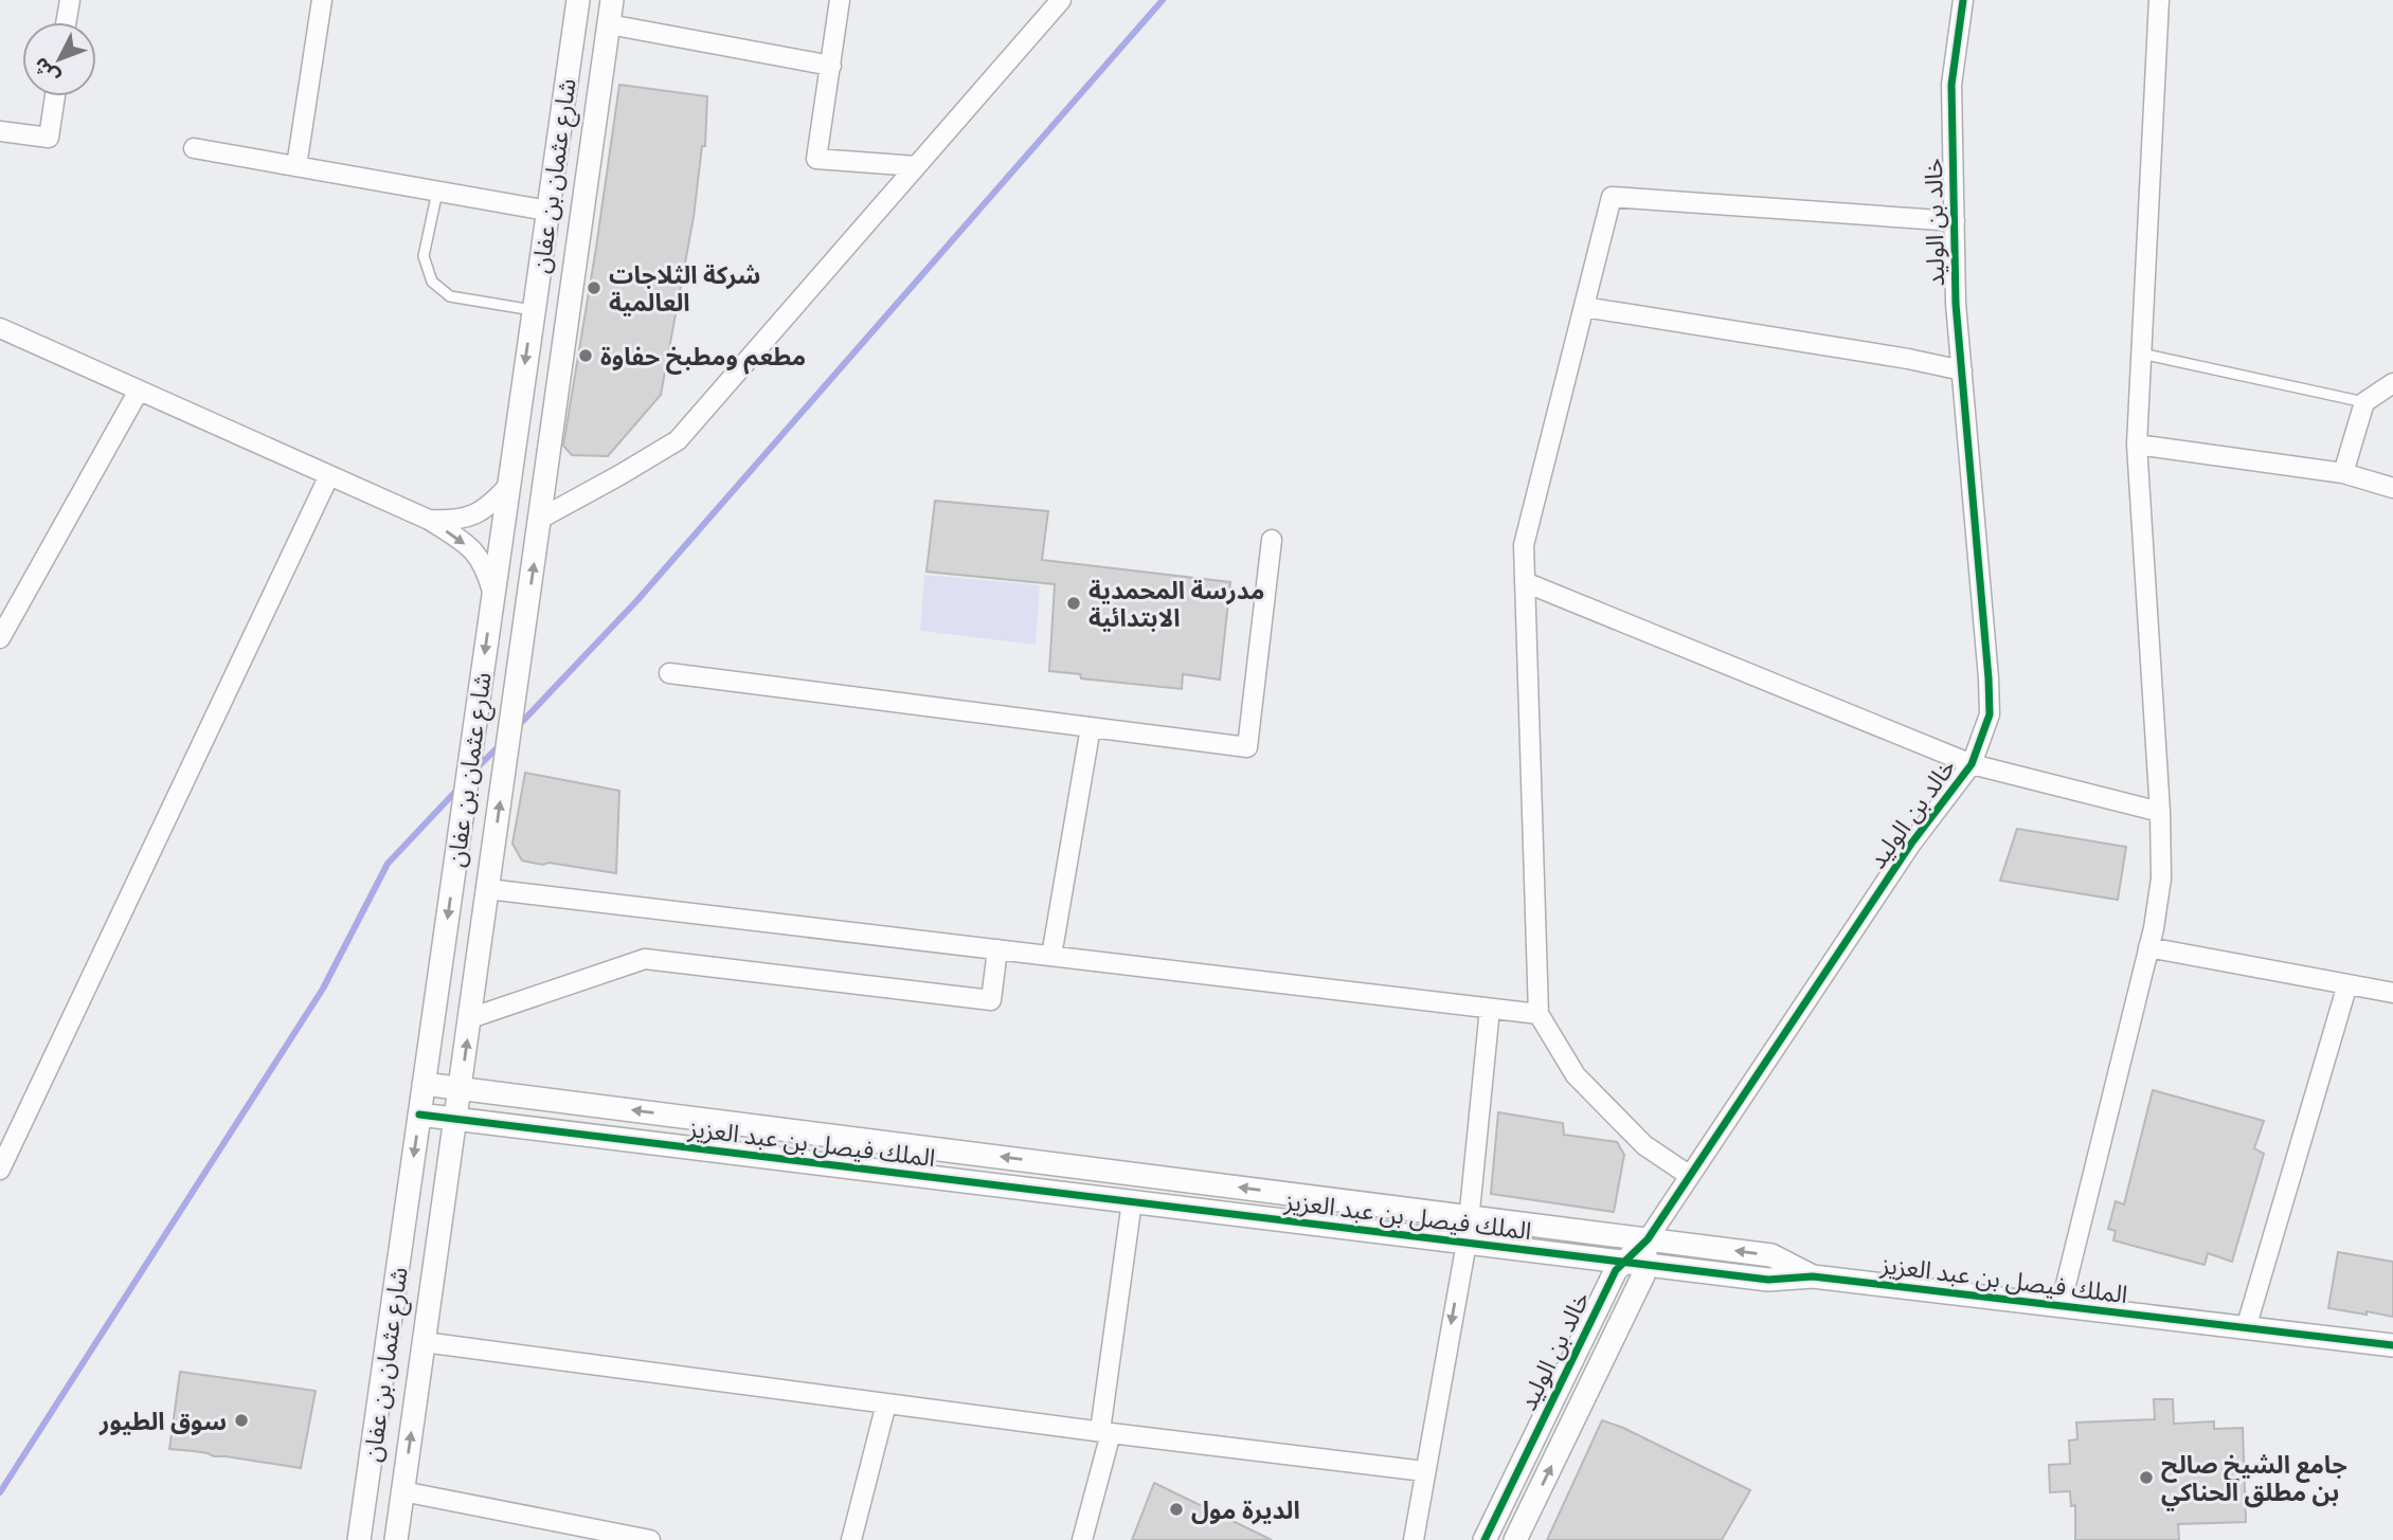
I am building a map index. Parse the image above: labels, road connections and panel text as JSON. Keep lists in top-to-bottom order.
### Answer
{
  "streets": {
    "street": ["شارع عثمان بن عفان", "خالد بن الوليد", "الملك فيصل بن عبد العزيز"]
  },
  "crossings": [
    ["شارع عثمان بن عفان", "الملك فيصل بن عبد العزيز"],
    ["خالد بن الوليد", "الملك فيصل بن عبد العزيز"]
  ],
  "places": [
    "شركة الثلاجات العالمية",
    "مطعم ومطبخ حفاوة",
    "مدرسة المحمدية الابتدائية",
    "سوق الطيور",
    "جامع الشيخ صالح بن مطلق الحناكي",
    "الديرة مول"
  ],
  "north": "bottom left"
}
